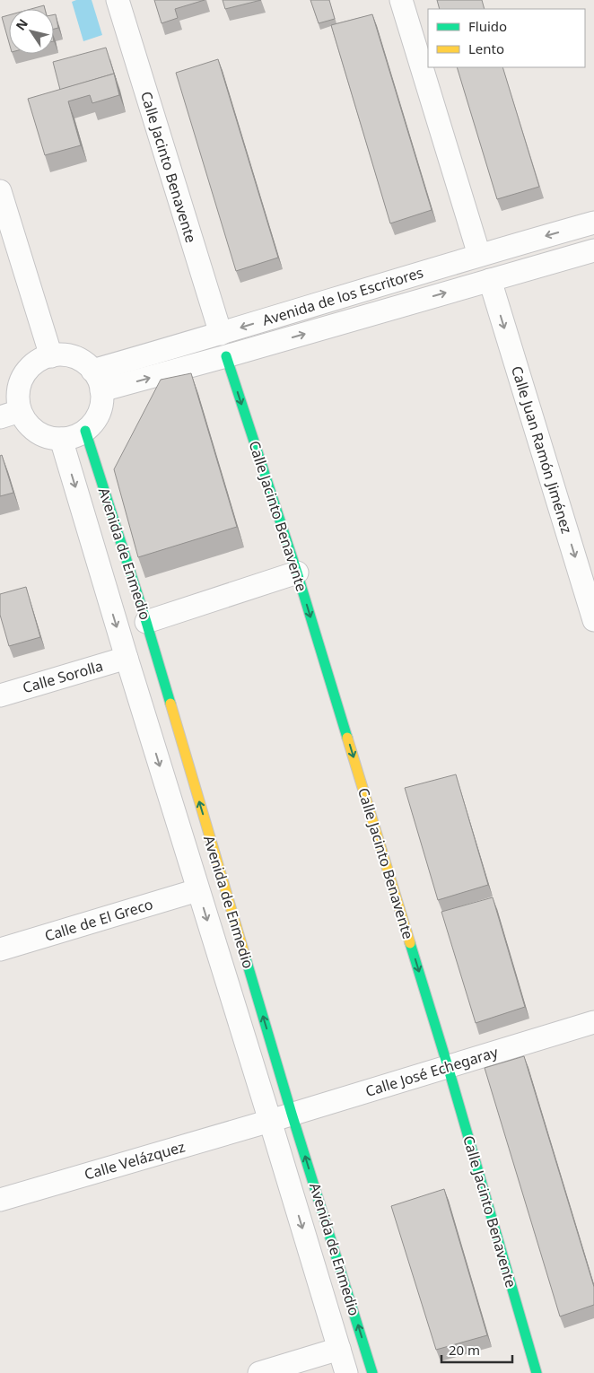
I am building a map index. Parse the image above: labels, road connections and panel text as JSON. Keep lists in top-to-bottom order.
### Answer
{
  "streets": {
    "street": [
      "Calle Jacinto Benavente",
      "Avenida de los Escritores",
      "Calle Juan Ramón Jiménez",
      "Avenida de Enmedio",
      "Calle Sorolla",
      "Calle de El Greco",
      "Calle José Echegaray",
      "Calle Velázquez"
    ]
  },
  "crossings": [
    ["Calle Jacinto Benavente", "Avenida de los Escritores"],
    ["Calle Jacinto Benavente", "Calle José Echegaray"],
    ["Avenida de los Escritores", "Calle Juan Ramón Jiménez"],
    ["Avenida de los Escritores", "Avenida de Enmedio"],
    ["Avenida de Enmedio", "Calle Sorolla"],
    ["Avenida de Enmedio", "Calle de El Greco"],
    ["Avenida de Enmedio", "Calle José Echegaray"],
    ["Avenida de Enmedio", "Calle Velázquez"],
    ["Calle José Echegaray", "Calle Velázquez"]
  ],
  "one_way": ["Calle Jacinto Benavente", "Calle Juan Ramón Jiménez"],
  "legend": ["Fluido", "Lento"],
  "scale_bar": "20 m",
  "north": "top left"
}
